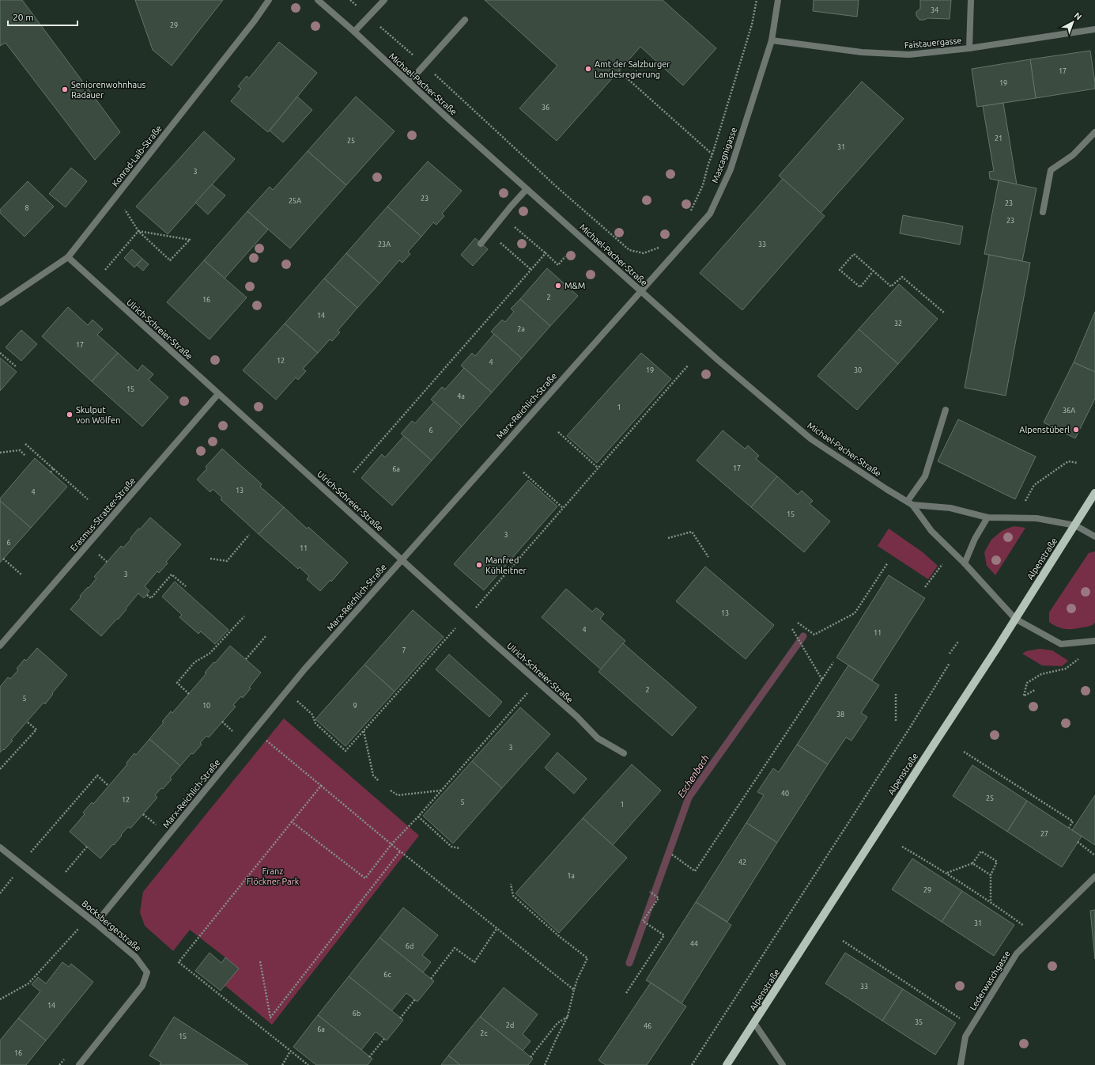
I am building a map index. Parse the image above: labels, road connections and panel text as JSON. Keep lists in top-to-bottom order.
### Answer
{
  "streets": {
    "main road": ["Alpenstraße"],
    "street": [
      "Faistauergasse",
      "Michael-Pacher-Straße",
      "Mascagnigasse",
      "Konrad-Laib-Straße",
      "Ulrich-Schreier-Straße",
      "Marx-Reichlich-Straße",
      "Erasmus-Stratter-Straße",
      "Bocksbergerstraße",
      "Lederwaschgasse"
    ]
  },
  "crossings": [
    ["Faistauergasse", "Mascagnigasse"],
    ["Michael-Pacher-Straße", "Mascagnigasse"],
    ["Michael-Pacher-Straße", "Marx-Reichlich-Straße"],
    ["Michael-Pacher-Straße", "Alpenstraße"],
    ["Mascagnigasse", "Marx-Reichlich-Straße"],
    ["Konrad-Laib-Straße", "Ulrich-Schreier-Straße"],
    ["Ulrich-Schreier-Straße", "Marx-Reichlich-Straße"],
    ["Ulrich-Schreier-Straße", "Erasmus-Stratter-Straße"],
    ["Marx-Reichlich-Straße", "Bocksbergerstraße"]
  ],
  "water": ["Eschenbach"],
  "parks": ["Franz Flöckner Park"],
  "places": [
    "Amt der Salzburger Landesregierung",
    "Seniorenwohnhaus Radauer",
    "M&M",
    "Skulput von Wölfen",
    "Alpenstüberl",
    "Manfred Kühleitner"
  ],
  "house_numbers": [
    "34",
    "29",
    "17",
    "19",
    "36",
    "21",
    "25",
    "31",
    "3",
    "23",
    "25A",
    "23",
    "8",
    "23",
    "23A",
    "33",
    "2",
    "16",
    "14",
    "32",
    "2a",
    "17",
    "12",
    "4",
    "19",
    "30",
    "15",
    "4a",
    "1",
    "36A",
    "6",
    "17",
    "6a",
    "13",
    "4",
    "15",
    "3",
    "6",
    "11",
    "3",
    "13",
    "4",
    "11",
    "7",
    "2",
    "5",
    "10",
    "9",
    "38",
    "3",
    "40",
    "25",
    "12",
    "5",
    "1",
    "27",
    "42",
    "1a",
    "29",
    "31",
    "44",
    "6d",
    "6c",
    "33",
    "14",
    "6b",
    "35",
    "2d",
    "46",
    "6a",
    "2c",
    "15",
    "16"
  ],
  "scale_bar": "20 m",
  "north": "top right"
}
